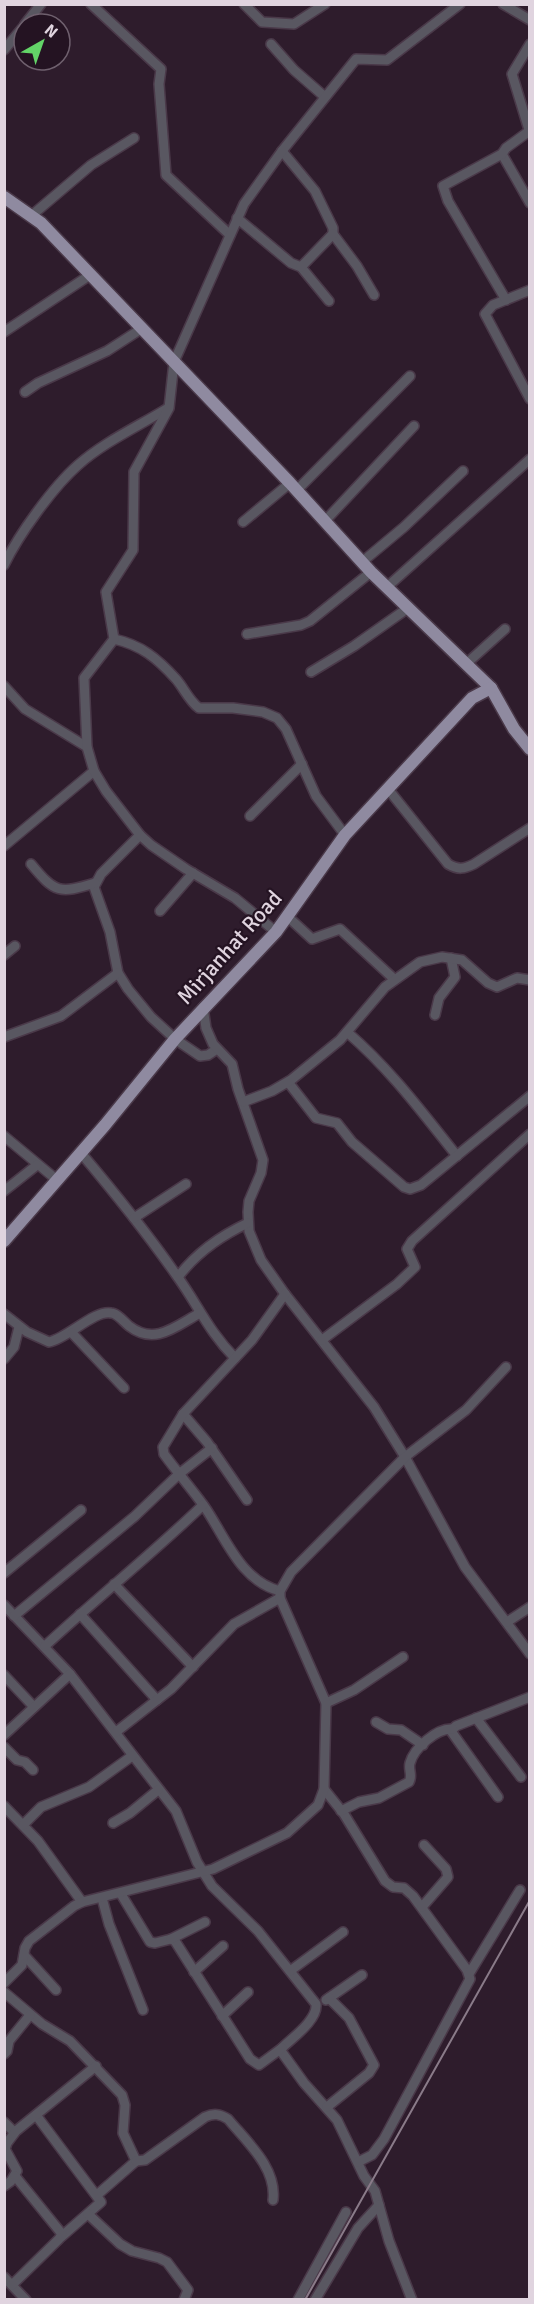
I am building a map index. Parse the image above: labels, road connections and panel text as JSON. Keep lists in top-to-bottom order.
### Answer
{
  "streets": {
    "main road": ["Mirjanhat Road"]
  },
  "north": "top right"
}
